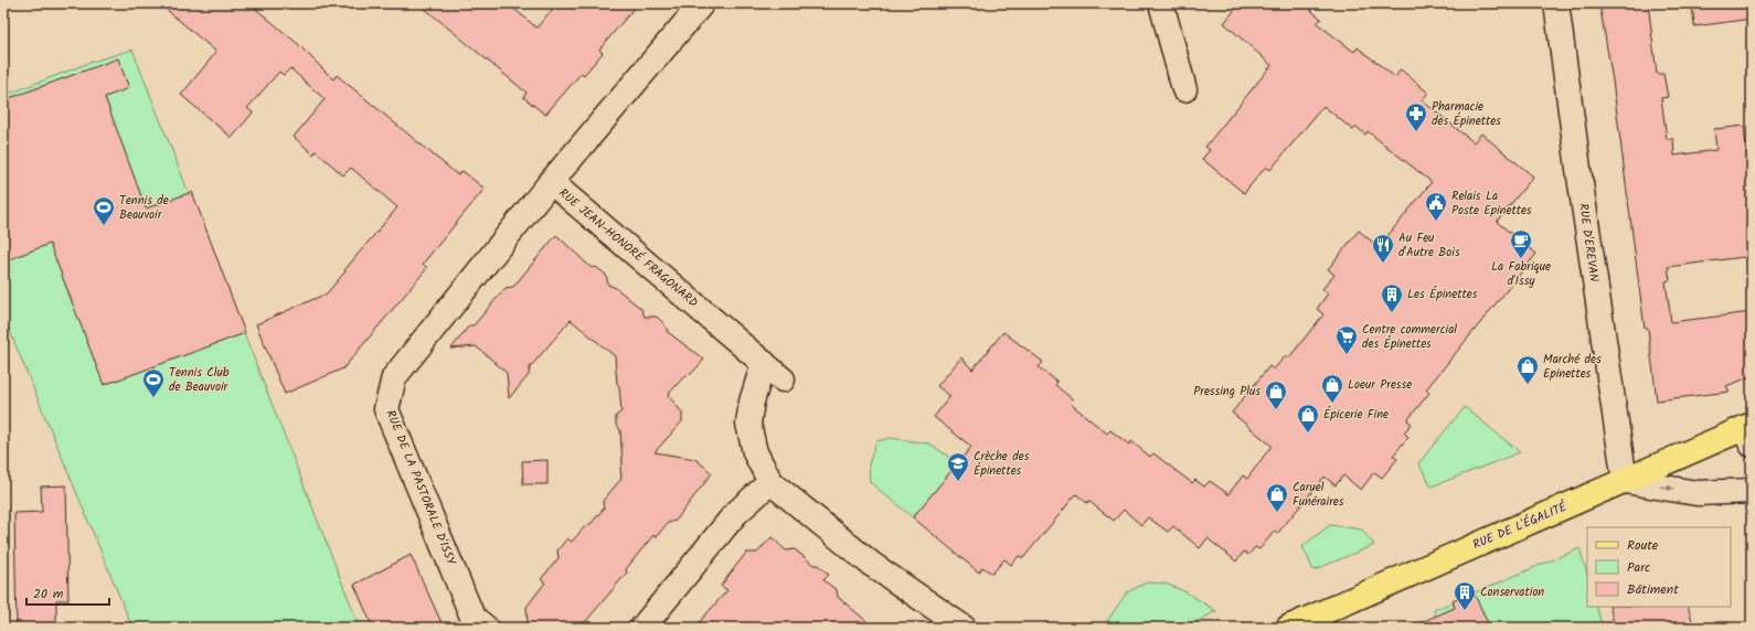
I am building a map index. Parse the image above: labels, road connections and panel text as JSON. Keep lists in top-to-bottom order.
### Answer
{
  "streets": {
    "main road": ["RUE DE L'ÉGALITÉ"],
    "street": ["RUE D'EREVAN", "RUE JEAN-HONORÉ FRAGONARD", "RUE DE LA PASTORALE D'ISSY"]
  },
  "crossings": [
    ["RUE D'EREVAN", "RUE DE L'ÉGALITÉ"],
    ["RUE JEAN-HONORÉ FRAGONARD", "RUE DE LA PASTORALE D'ISSY"]
  ],
  "places": {
    "pharmacy": ["Pharmacie des Épinettes"],
    "public building": ["Relais La Poste Epinettes"],
    "sports": ["Tennis de Beauvoir", "Tennis Club de Beauvoir"],
    "cafe": ["La Fabrique d'Issy"],
    "restaurant": ["Au Feu d'Autre Bois"],
    "building": ["Les Épinettes", "Conservation"],
    "supermarket": ["Centre commercial des Épinettes"],
    "shop": [
      "Marché des Epinettes",
      "Loeur Presse",
      "Pressing Plus",
      "Épicerie Fine",
      "Caruel Funéraires"
    ],
    "school or university": ["Crèche des Épinettes"]
  },
  "legend": ["Route", "Parc", "Bâtiment"],
  "scale_bar": "20 m"
}
